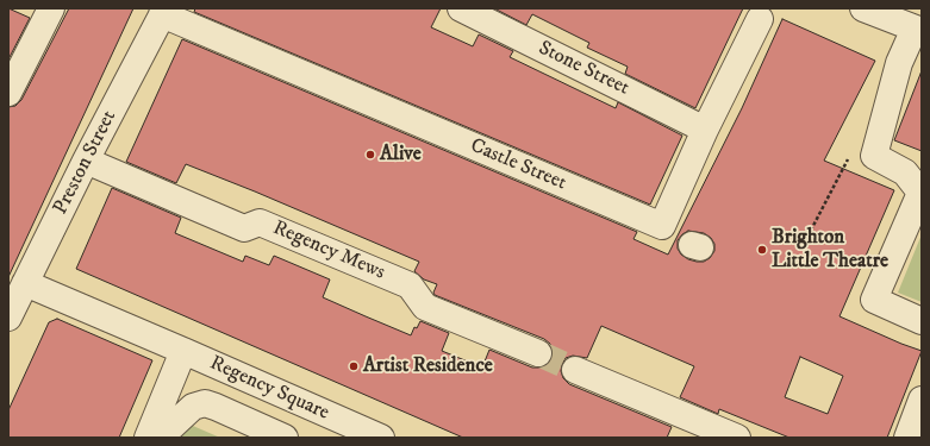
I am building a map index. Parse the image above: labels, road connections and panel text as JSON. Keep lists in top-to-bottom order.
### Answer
{
  "streets": {
    "street": [
      "Stone Street",
      "Preston Street",
      "Castle Street",
      "Regency Mews",
      "Regency Square"
    ]
  },
  "crossings": [
    ["Stone Street", "Castle Street"],
    ["Preston Street", "Castle Street"],
    ["Preston Street", "Regency Mews"],
    ["Preston Street", "Regency Square"]
  ],
  "places": ["Alive", "Brighton Little Theatre", "Artist Residence"]
}
